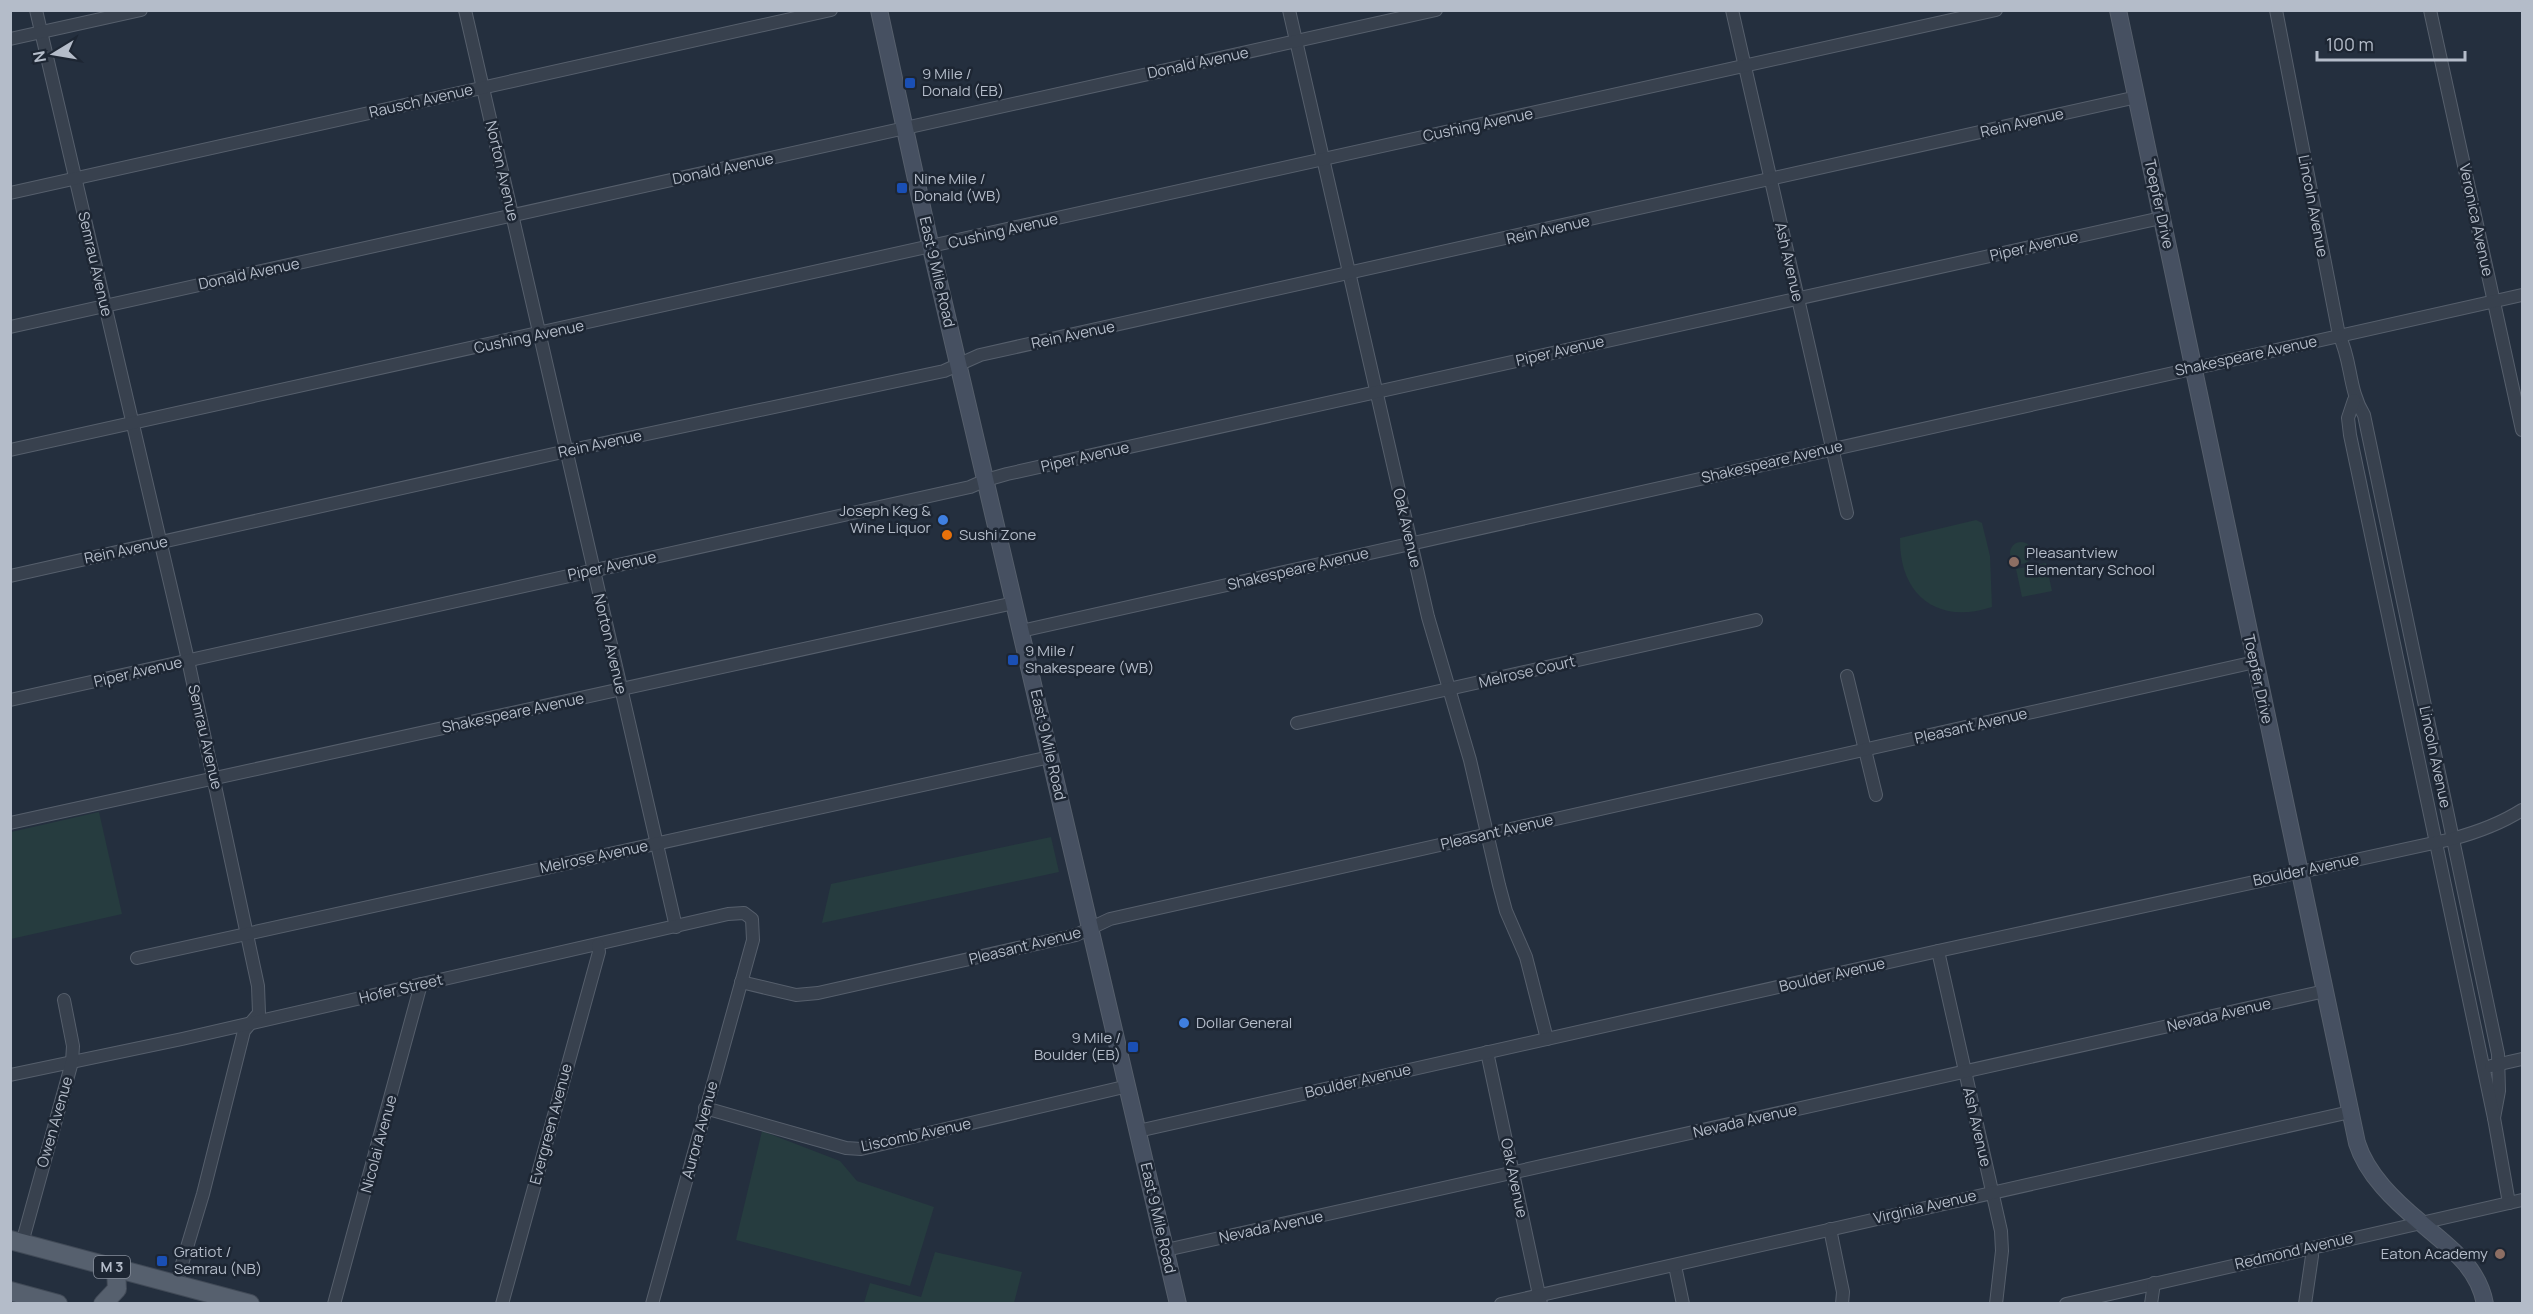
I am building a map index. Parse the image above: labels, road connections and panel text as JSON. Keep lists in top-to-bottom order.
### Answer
{
  "streets": {
    "main road": ["M 3"],
    "street": [
      "Donald Avenue",
      "Rausch Avenue",
      "Rein Avenue",
      "Cushing Avenue",
      "Norton Avenue",
      "Toepfer Drive",
      "Lincoln Avenue",
      "Veronica Avenue",
      "Piper Avenue",
      "Ash Avenue",
      "Semrau Avenue",
      "East 9 Mile Road",
      "Shakespeare Avenue",
      "Oak Avenue",
      "Melrose Court",
      "Pleasant Avenue",
      "Melrose Avenue",
      "Boulder Avenue",
      "Hofer Street",
      "Nevada Avenue",
      "Owen Avenue",
      "Evergreen Avenue",
      "Aurora Avenue",
      "Liscomb Avenue",
      "Nicolai Avenue",
      "Virginia Avenue",
      "Redmond Avenue"
    ]
  },
  "crossings": [
    ["Donald Avenue", "Norton Avenue"],
    ["Donald Avenue", "Semrau Avenue"],
    ["Donald Avenue", "East 9 Mile Road"],
    ["Donald Avenue", "Oak Avenue"],
    ["Rausch Avenue", "Norton Avenue"],
    ["Rausch Avenue", "Semrau Avenue"],
    ["Rein Avenue", "Norton Avenue"],
    ["Rein Avenue", "Toepfer Drive"],
    ["Rein Avenue", "Ash Avenue"],
    ["Rein Avenue", "Semrau Avenue"],
    ["Rein Avenue", "East 9 Mile Road"],
    ["Rein Avenue", "Oak Avenue"],
    ["Cushing Avenue", "Norton Avenue"],
    ["Cushing Avenue", "Ash Avenue"],
    ["Cushing Avenue", "Semrau Avenue"],
    ["Cushing Avenue", "East 9 Mile Road"],
    ["Cushing Avenue", "Oak Avenue"],
    ["Norton Avenue", "Piper Avenue"],
    ["Norton Avenue", "Shakespeare Avenue"],
    ["Norton Avenue", "Melrose Avenue"],
    ["Norton Avenue", "Hofer Street"],
    ["Toepfer Drive", "Piper Avenue"],
    ["Toepfer Drive", "Shakespeare Avenue"],
    ["Toepfer Drive", "Pleasant Avenue"],
    ["Toepfer Drive", "Boulder Avenue"],
    ["Toepfer Drive", "Nevada Avenue"],
    ["Toepfer Drive", "Virginia Avenue"],
    ["Toepfer Drive", "Redmond Avenue"],
    ["Lincoln Avenue", "Shakespeare Avenue"],
    ["Lincoln Avenue", "Boulder Avenue"],
    ["Lincoln Avenue", "Redmond Avenue"],
    ["Veronica Avenue", "Shakespeare Avenue"],
    ["Piper Avenue", "Ash Avenue"],
    ["Piper Avenue", "Semrau Avenue"],
    ["Piper Avenue", "East 9 Mile Road"],
    ["Piper Avenue", "Oak Avenue"],
    ["Ash Avenue", "Shakespeare Avenue"],
    ["Ash Avenue", "Boulder Avenue"],
    ["Ash Avenue", "Nevada Avenue"],
    ["Ash Avenue", "Virginia Avenue"],
    ["Semrau Avenue", "Shakespeare Avenue"],
    ["Semrau Avenue", "Melrose Avenue"],
    ["Semrau Avenue", "Hofer Street"],
    ["Semrau Avenue", "M 3"],
    ["East 9 Mile Road", "Shakespeare Avenue"],
    ["East 9 Mile Road", "Pleasant Avenue"],
    ["East 9 Mile Road", "Melrose Avenue"],
    ["East 9 Mile Road", "Boulder Avenue"],
    ["East 9 Mile Road", "Nevada Avenue"],
    ["East 9 Mile Road", "Liscomb Avenue"],
    ["Shakespeare Avenue", "Oak Avenue"],
    ["Oak Avenue", "Melrose Court"],
    ["Oak Avenue", "Pleasant Avenue"],
    ["Oak Avenue", "Boulder Avenue"],
    ["Oak Avenue", "Nevada Avenue"],
    ["Oak Avenue", "Virginia Avenue"],
    ["Pleasant Avenue", "Aurora Avenue"],
    ["Hofer Street", "Owen Avenue"],
    ["Hofer Street", "Evergreen Avenue"],
    ["Hofer Street", "Aurora Avenue"],
    ["Hofer Street", "Nicolai Avenue"],
    ["Owen Avenue", "M 3"],
    ["Aurora Avenue", "Liscomb Avenue"]
  ],
  "places": {
    "transit": [
      "9 Mile / Donald (EB)",
      "Nine Mile / Donald (WB)",
      "9 Mile / Shakespeare (WB)",
      "9 Mile / Boulder (EB)",
      "Gratiot / Semrau (NB)"
    ],
    "other": [
      "Joseph Keg & Wine Liquor",
      "Sushi Zone",
      "Pleasantview Elementary School",
      "Dollar General",
      "Eaton Academy"
    ]
  },
  "scale_bar": "100 m",
  "north": "left"
}
